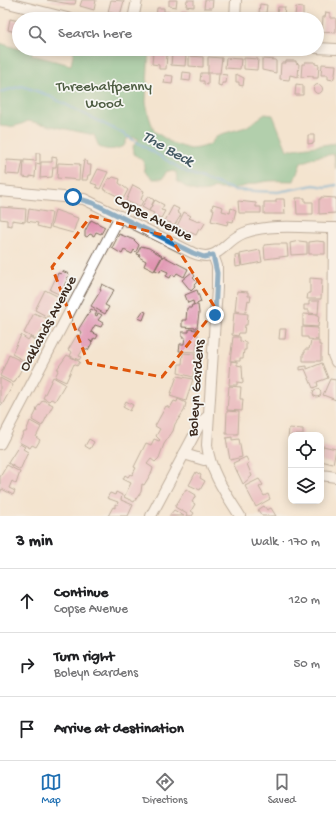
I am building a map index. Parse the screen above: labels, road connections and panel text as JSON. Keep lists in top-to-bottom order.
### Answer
{
  "streets": {
    "street": ["Copse Avenue", "Oaklands Avenue", "Boleyn Gardens"]
  },
  "crossings": [
    ["Copse Avenue", "Oaklands Avenue"],
    ["Copse Avenue", "Boleyn Gardens"]
  ],
  "water": ["The Beck"],
  "parks": ["Threehalfpenny Wood"],
  "page": {
    "search": "Search here",
    "heading": ["3 min", "Walk · 170 m"],
    "list": [
      ["Continue", "Copse Avenue", "120 m"],
      ["Turn right", "Boleyn Gardens", "50 m"],
      "Arrive at destination"
    ],
    "nav": ["Map", "Directions", "Saved"]
  }
}
